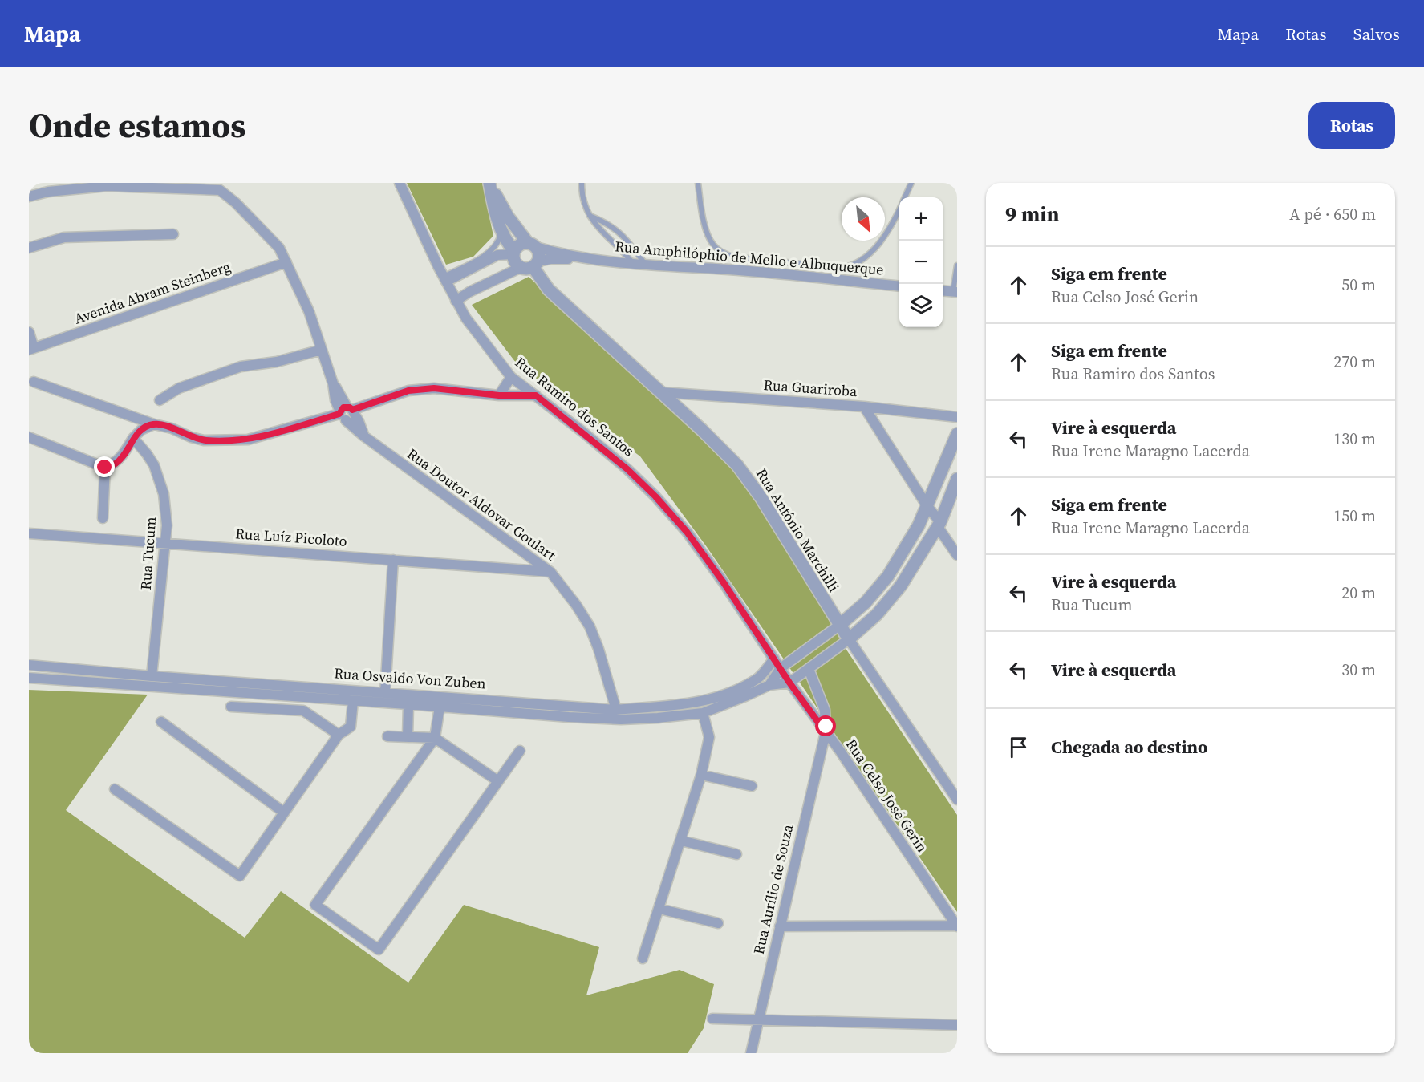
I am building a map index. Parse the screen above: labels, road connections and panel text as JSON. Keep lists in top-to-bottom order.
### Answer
{
  "streets": {
    "street": [
      "Rua Amphilóphio de Mello e Albuquerque",
      "Avenida Abram Steinberg",
      "Rua Guariroba",
      "Rua Ramiro dos Santos",
      "Rua Doutor Aldovar Goulart",
      "Rua Antônio Marchilli",
      "Rua Luíz Picoloto",
      "Rua Tucum",
      "Rua Osvaldo Von Zuben",
      "Rua Celso José Gerin",
      "Rua Aurílio de Souza"
    ]
  },
  "crossings": [
    ["Rua Amphilóphio de Mello e Albuquerque", "Rua Antônio Marchilli"],
    ["Avenida Abram Steinberg", "Rua Doutor Aldovar Goulart"],
    ["Rua Guariroba", "Rua Antônio Marchilli"],
    ["Rua Ramiro dos Santos", "Rua Osvaldo Von Zuben"],
    ["Rua Ramiro dos Santos", "Rua Celso José Gerin"],
    ["Rua Doutor Aldovar Goulart", "Rua Luíz Picoloto"],
    ["Rua Doutor Aldovar Goulart", "Rua Osvaldo Von Zuben"],
    ["Rua Antônio Marchilli", "Rua Osvaldo Von Zuben"],
    ["Rua Luíz Picoloto", "Rua Tucum"],
    ["Rua Tucum", "Rua Osvaldo Von Zuben"],
    ["Rua Osvaldo Von Zuben", "Rua Celso José Gerin"],
    ["Rua Celso José Gerin", "Rua Aurílio de Souza"]
  ],
  "north": "bottom right",
  "page": {
    "header": "Mapa",
    "nav": ["Mapa", "Rotas", "Salvos"],
    "title": "Onde estamos",
    "buttons": "Rotas",
    "heading": ["9 min", "A pé · 650 m"],
    "map_buttons": ["+", "−"],
    "list": [
      ["Siga em frente", "Rua Celso José Gerin", "50 m"],
      ["Siga em frente", "Rua Ramiro dos Santos", "270 m"],
      ["Vire à esquerda", "Rua Irene Maragno Lacerda", "130 m"],
      ["Siga em frente", "Rua Irene Maragno Lacerda", "150 m"],
      ["Vire à esquerda", "Rua Tucum", "20 m"],
      ["Vire à esquerda", "30 m"],
      "Chegada ao destino"
    ]
  }
}
